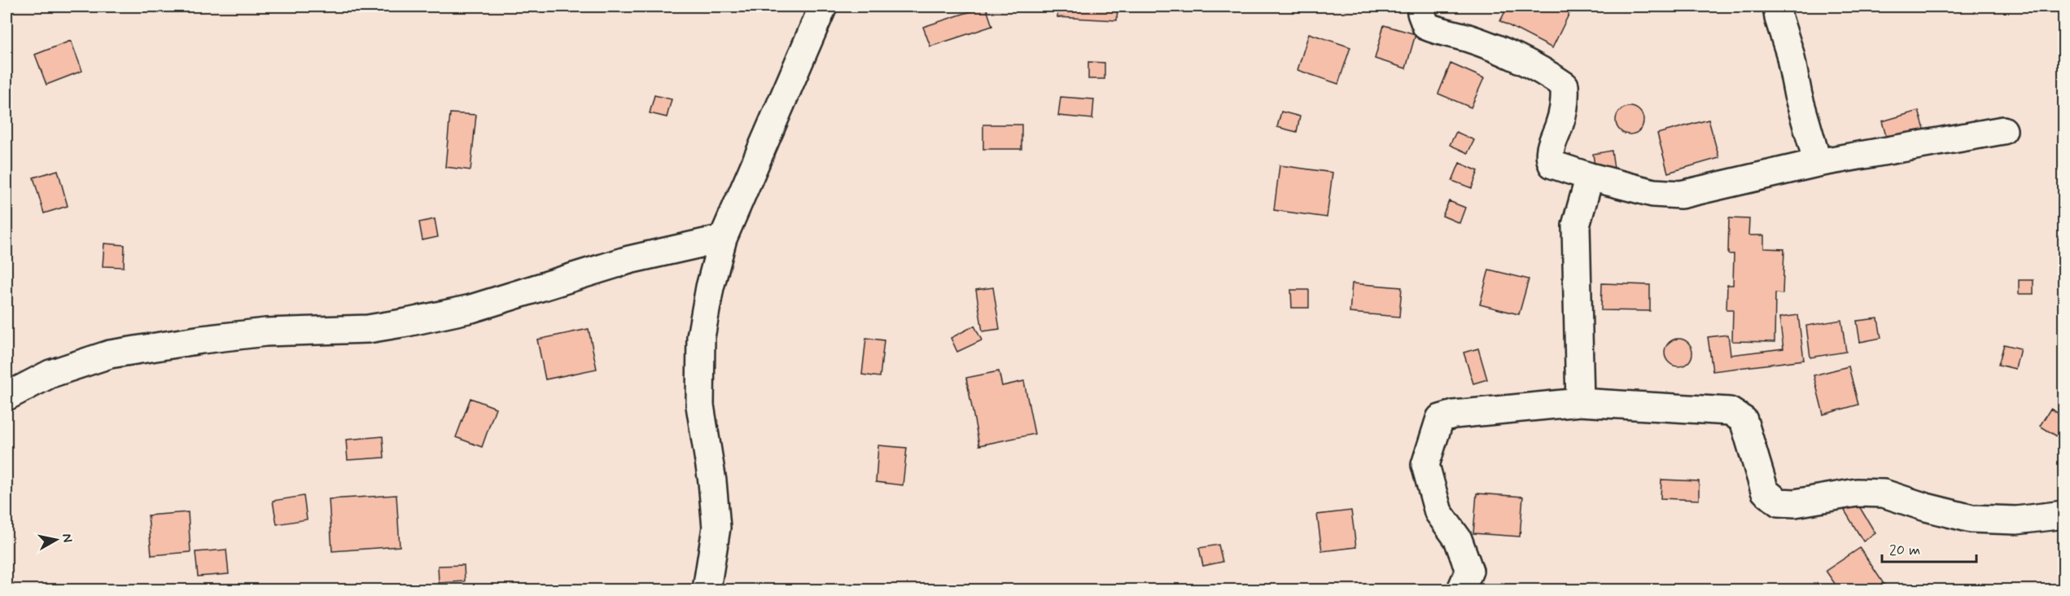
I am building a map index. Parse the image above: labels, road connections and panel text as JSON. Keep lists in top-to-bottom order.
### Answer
{
  "scale_bar": "20 m",
  "north": "right"
}
